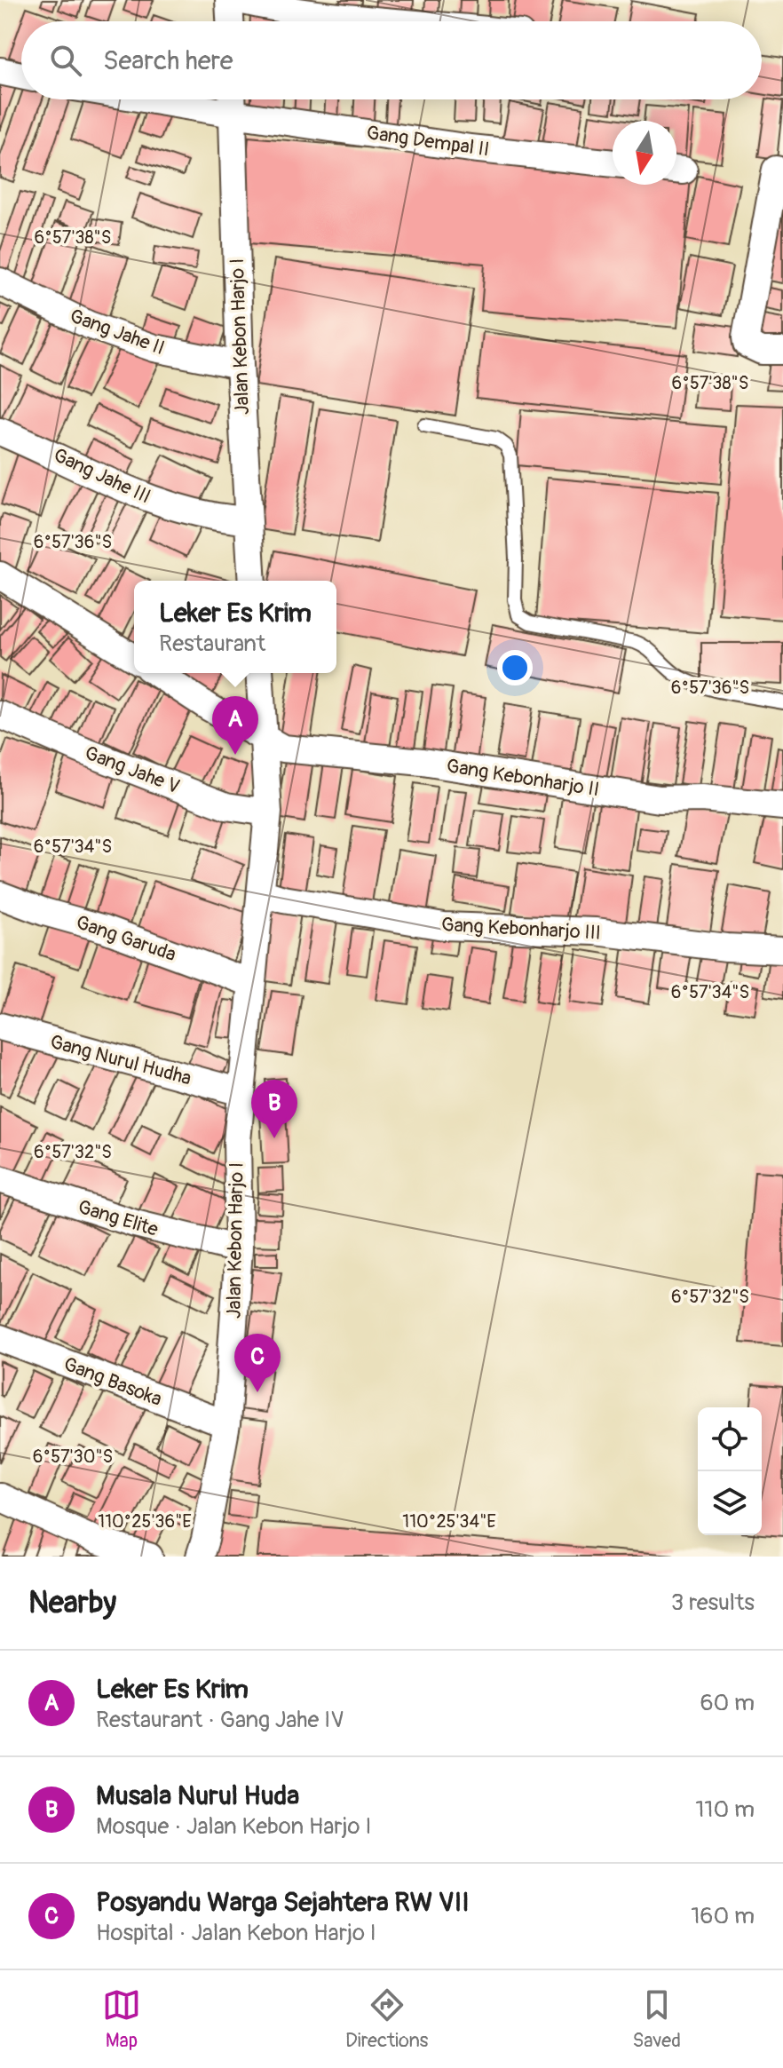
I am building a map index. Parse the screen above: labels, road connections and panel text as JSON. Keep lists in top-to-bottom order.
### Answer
{
  "streets": {
    "street": [
      "Gang Dempal II",
      "Gang Jahe II",
      "Jalan Kebon Harjo I",
      "Gang Jahe III",
      "Gang Jahe V",
      "Gang Kebonharjo II",
      "Gang Kebonharjo III",
      "Gang Garuda",
      "Gang Nurul Hudha",
      "Gang Elite",
      "Gang Basoka"
    ]
  },
  "crossings": [
    ["Gang Dempal II", "Jalan Kebon Harjo I"],
    ["Gang Jahe II", "Jalan Kebon Harjo I"],
    ["Jalan Kebon Harjo I", "Gang Jahe III"],
    ["Jalan Kebon Harjo I", "Gang Jahe V"],
    ["Jalan Kebon Harjo I", "Gang Kebonharjo II"],
    ["Jalan Kebon Harjo I", "Gang Kebonharjo III"],
    ["Jalan Kebon Harjo I", "Gang Garuda"],
    ["Jalan Kebon Harjo I", "Gang Nurul Hudha"],
    ["Jalan Kebon Harjo I", "Gang Elite"],
    ["Jalan Kebon Harjo I", "Gang Basoka"]
  ],
  "north": "bottom",
  "page": {
    "search": "Search here",
    "popup": ["Leker Es Krim", "Restaurant"],
    "pins": ["A", "B", "C"],
    "heading": ["Nearby", "3 results"],
    "list": [
      {
        "mark": "A",
        "name": "Leker Es Krim",
        "note": "Restaurant · Gang Jahe IV",
        "value": "60 m"
      },
      {
        "mark": "B",
        "name": "Musala Nurul Huda",
        "note": "Mosque · Jalan Kebon Harjo I",
        "value": "110 m"
      },
      {
        "mark": "C",
        "name": "Posyandu Warga Sejahtera RW VII",
        "note": "Hospital · Jalan Kebon Harjo I",
        "value": "160 m"
      }
    ],
    "nav": ["Map", "Directions", "Saved"]
  },
  "coordinates": [
    "6°57'38\"S",
    "6°57'36\"S",
    "6°57'34\"S",
    "6°57'32\"S",
    "6°57'30\"S",
    "110°25'36\"E",
    "110°25'34\"E"
  ]
}
